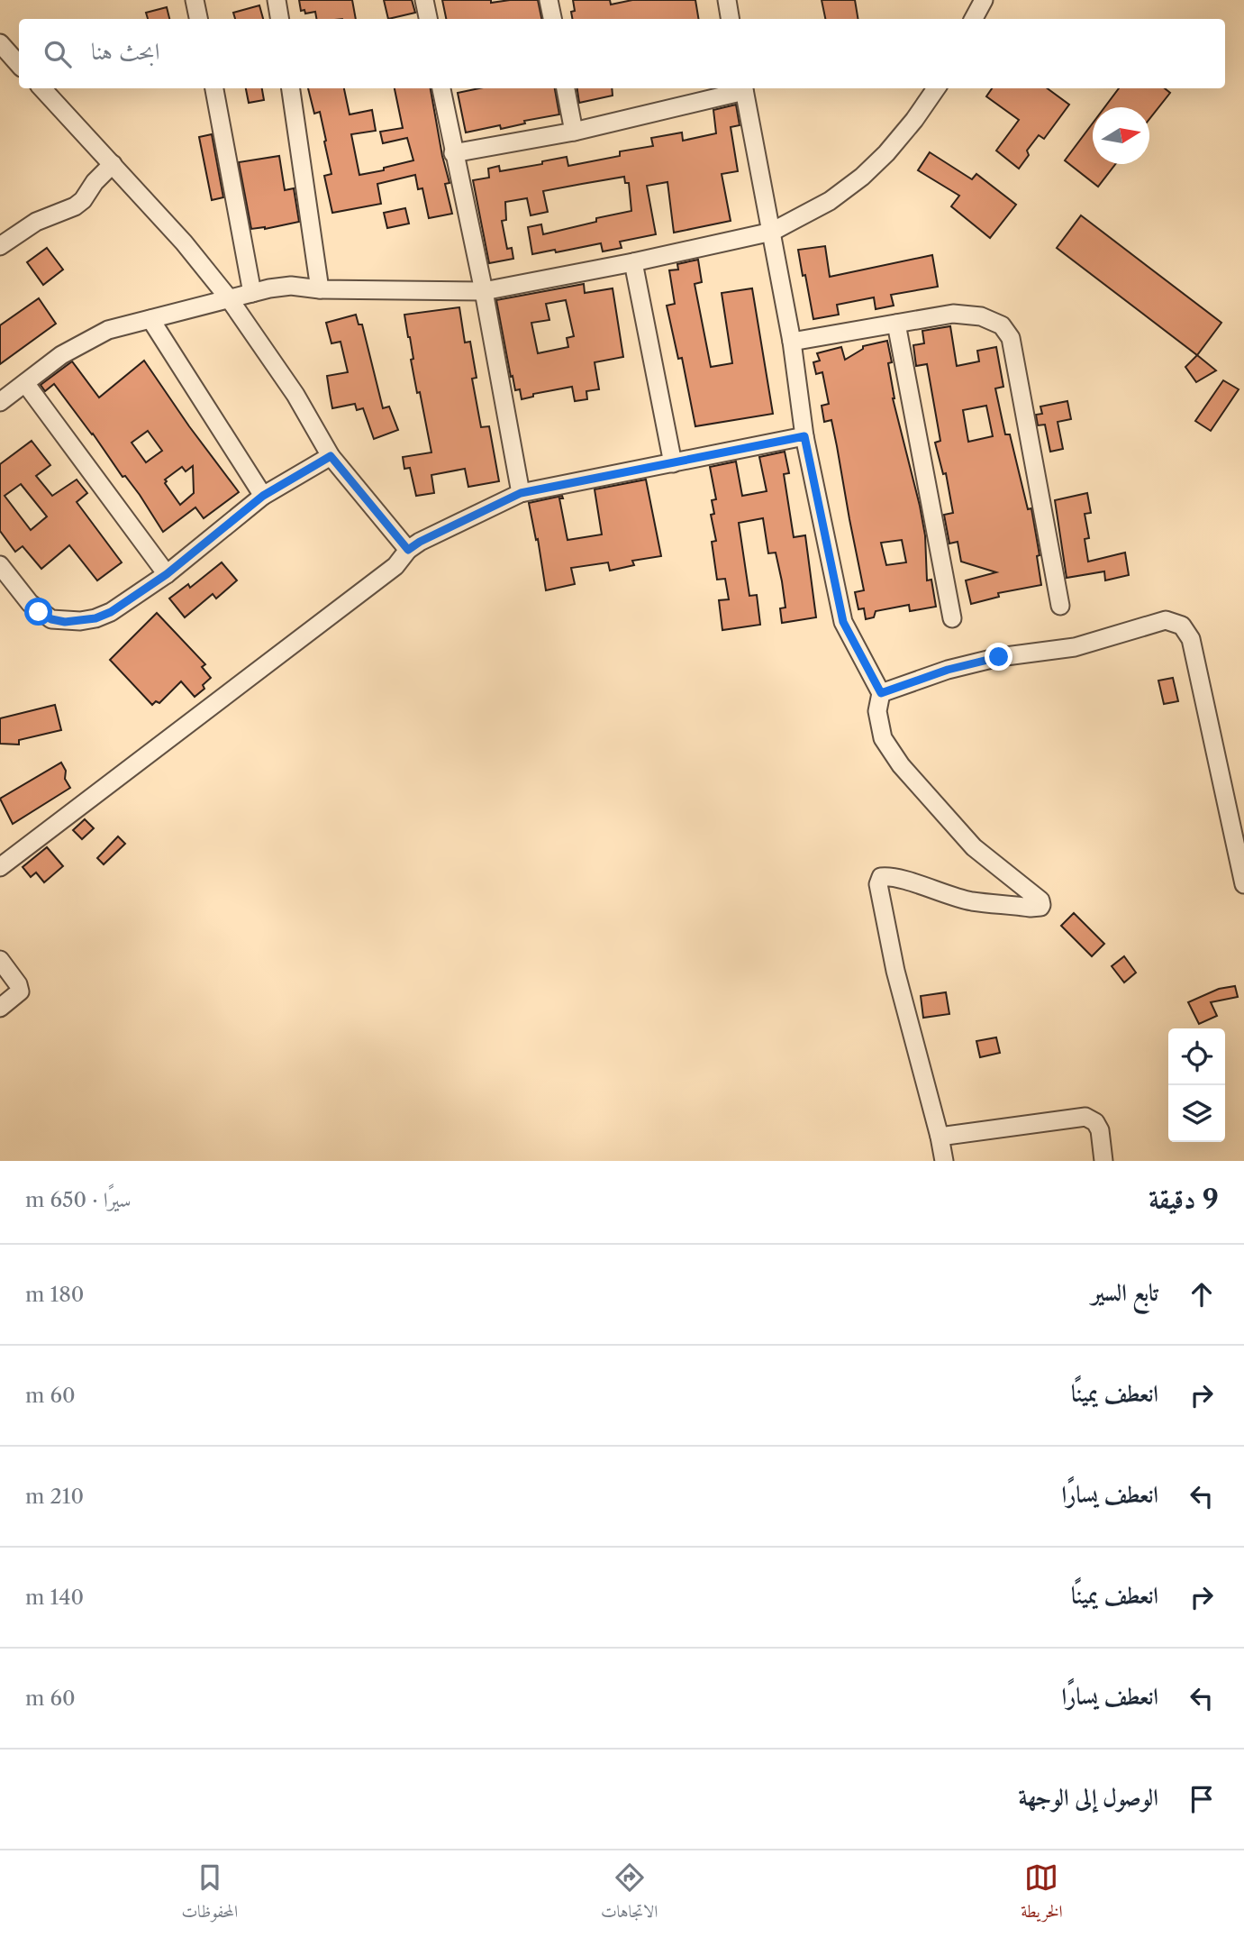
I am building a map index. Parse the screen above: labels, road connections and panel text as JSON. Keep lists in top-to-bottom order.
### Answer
{
  "north": "right",
  "page": {
    "search": "ابحث هنا",
    "heading": ["9 دقيقة", "سيرًا · 650 m"],
    "list": [
      ["تابع السير", "180 m"],
      ["انعطف يمينًا", "60 m"],
      ["انعطف يسارًا", "210 m"],
      ["انعطف يمينًا", "140 m"],
      ["انعطف يسارًا", "60 m"],
      "الوصول إلى الوجهة"
    ],
    "nav": ["الخريطة", "الاتجاهات", "المحفوظات"]
  }
}
